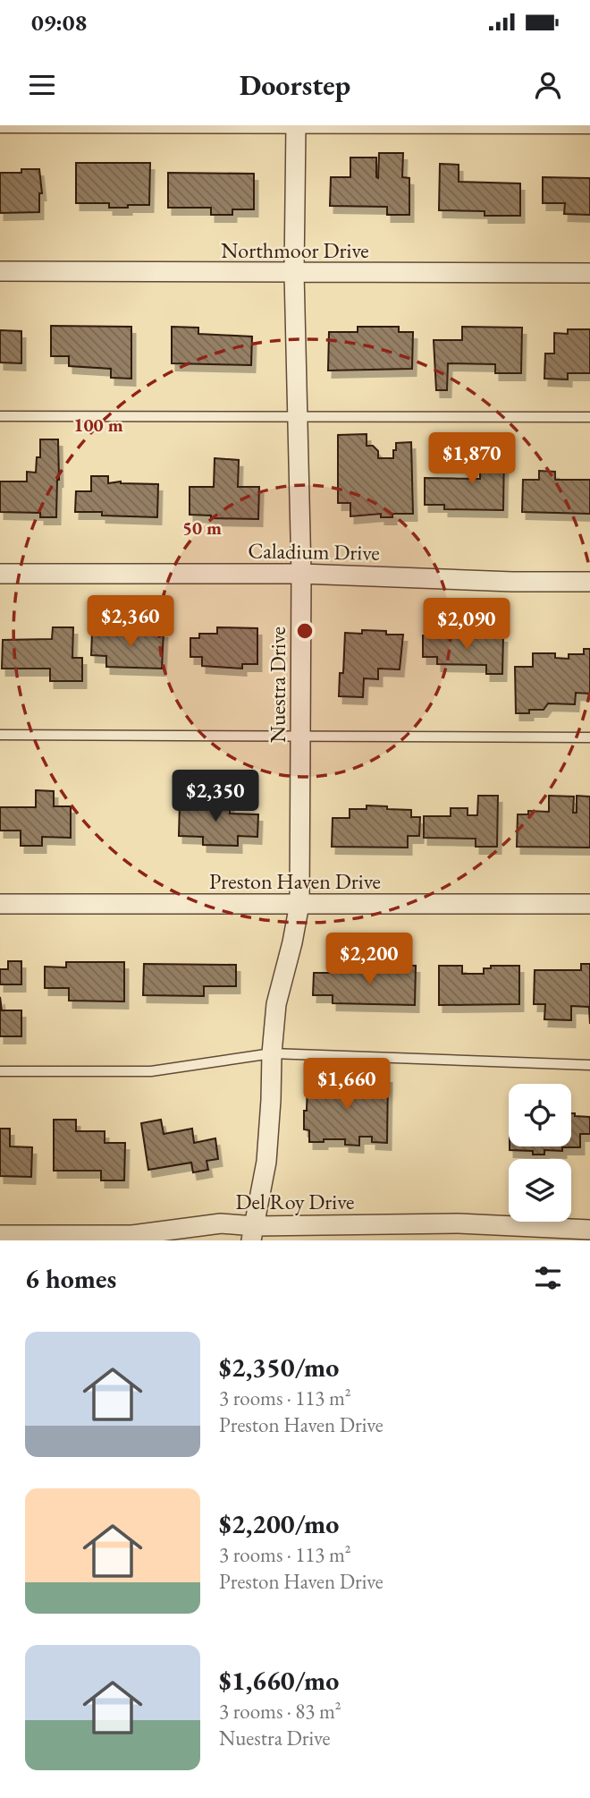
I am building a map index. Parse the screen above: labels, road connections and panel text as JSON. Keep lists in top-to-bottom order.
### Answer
{
  "streets": {
    "street": [
      "Northmoor Drive",
      "Caladium Drive",
      "Nuestra Drive",
      "Preston Haven Drive",
      "Del Roy Drive"
    ]
  },
  "crossings": [
    ["Northmoor Drive", "Nuestra Drive"],
    ["Caladium Drive", "Nuestra Drive"],
    ["Nuestra Drive", "Preston Haven Drive"],
    ["Nuestra Drive", "Del Roy Drive"]
  ],
  "page": {
    "status": "09:08",
    "header": "Doorstep",
    "price": [
      "$1,870",
      "$2,360",
      "$2,090",
      "$2,350",
      "$2,200",
      "$1,660"
    ],
    "heading": "6 homes",
    "list": [
      {
        "name": "$2,350/mo",
        "note": "3 rooms · 113 m² · Preston Haven Drive"
      },
      {
        "name": "$2,200/mo",
        "note": "3 rooms · 113 m² · Preston Haven Drive"
      },
      {
        "name": "$1,660/mo",
        "note": "3 rooms · 83 m² · Nuestra Drive"
      }
    ]
  },
  "rings": ["100 m", "50 m"]
}
